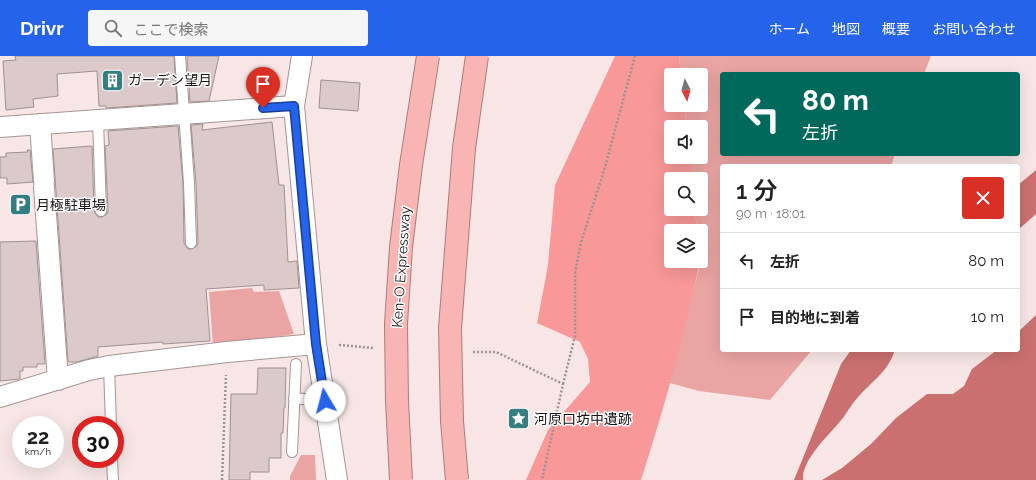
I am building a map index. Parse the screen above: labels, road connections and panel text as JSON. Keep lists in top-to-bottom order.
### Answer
{
  "streets": {
    "highway": ["Ken-O Expressway"]
  },
  "places": {
    "building": ["ガーデン望月"],
    "parking": ["月極駐車場"],
    "place": ["河原口坊中遺跡"]
  },
  "north": "bottom",
  "page": {
    "header": "Drivr",
    "search": "ここで検索",
    "nav": [
      "ホーム",
      "地図",
      "概要",
      "お問い合わせ"
    ],
    "turn": ["80 m", "左折"],
    "heading": ["1 分", "90 m · 18:01"],
    "list": [
      {
        "name": "左折",
        "value": "80 m"
      },
      {
        "name": "目的地に到着",
        "value": "10 m"
      }
    ],
    "speed": "22 km/h",
    "limit": "30"
  }
}
